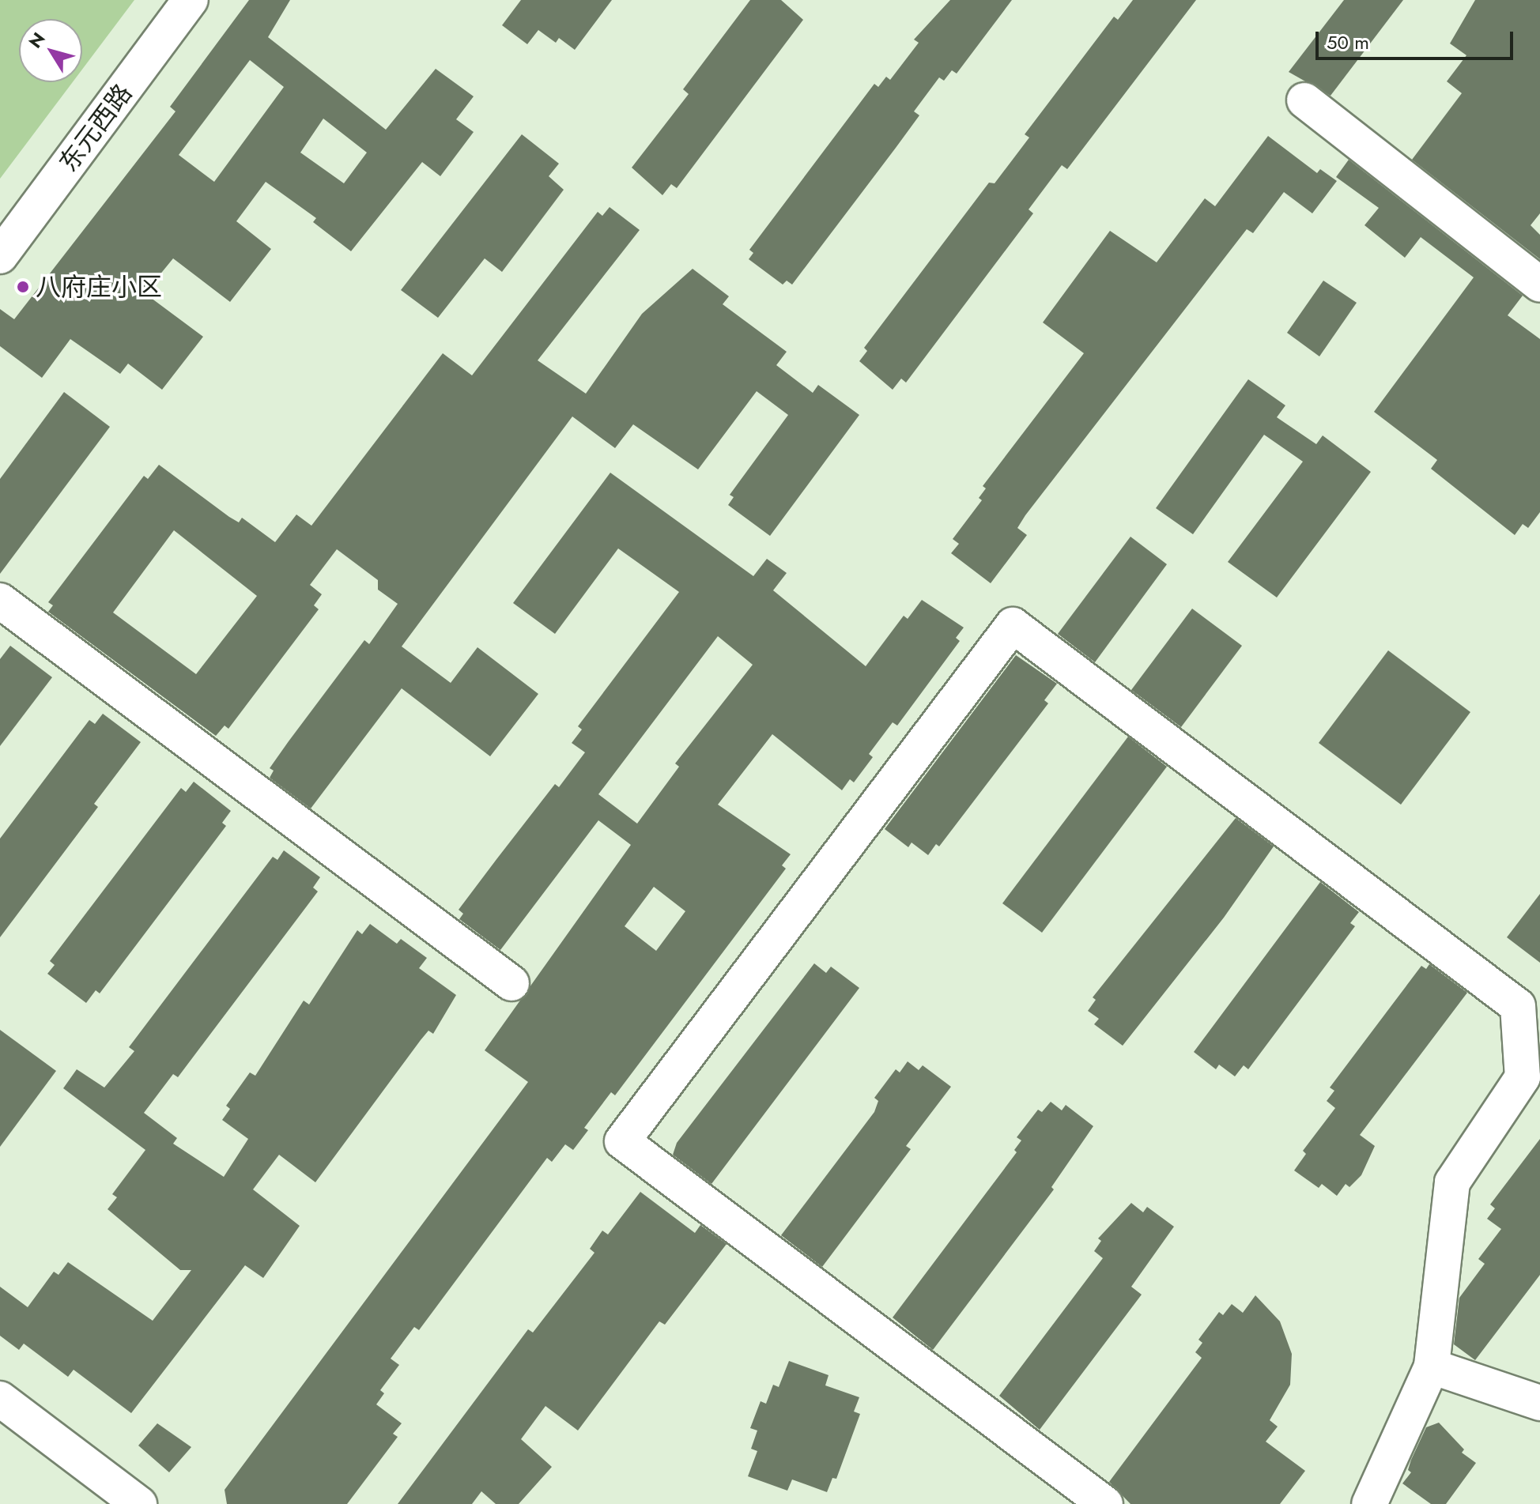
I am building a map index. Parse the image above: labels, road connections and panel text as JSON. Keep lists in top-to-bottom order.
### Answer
{
  "streets": {
    "street": ["东元西路"]
  },
  "places": ["八府庄小区"],
  "scale_bar": "50 m",
  "north": "top left"
}
